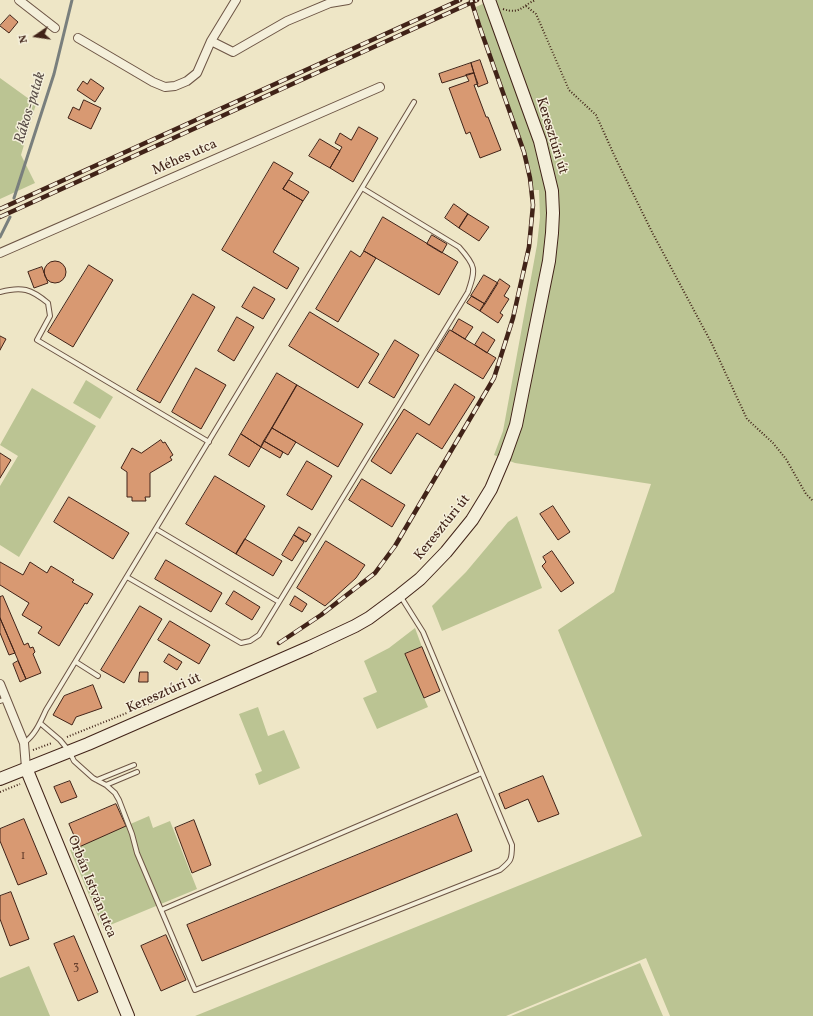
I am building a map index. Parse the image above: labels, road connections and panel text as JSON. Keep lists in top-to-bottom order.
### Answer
{
  "streets": {
    "main road": ["Keresztúri út", "Orbán István utca"],
    "street": ["Méhes utca"]
  },
  "crossings": [
    ["Keresztúri út", "Orbán István utca"]
  ],
  "water": ["Rákos-patak"],
  "house_numbers": ["1", "3"],
  "north": "left"
}
